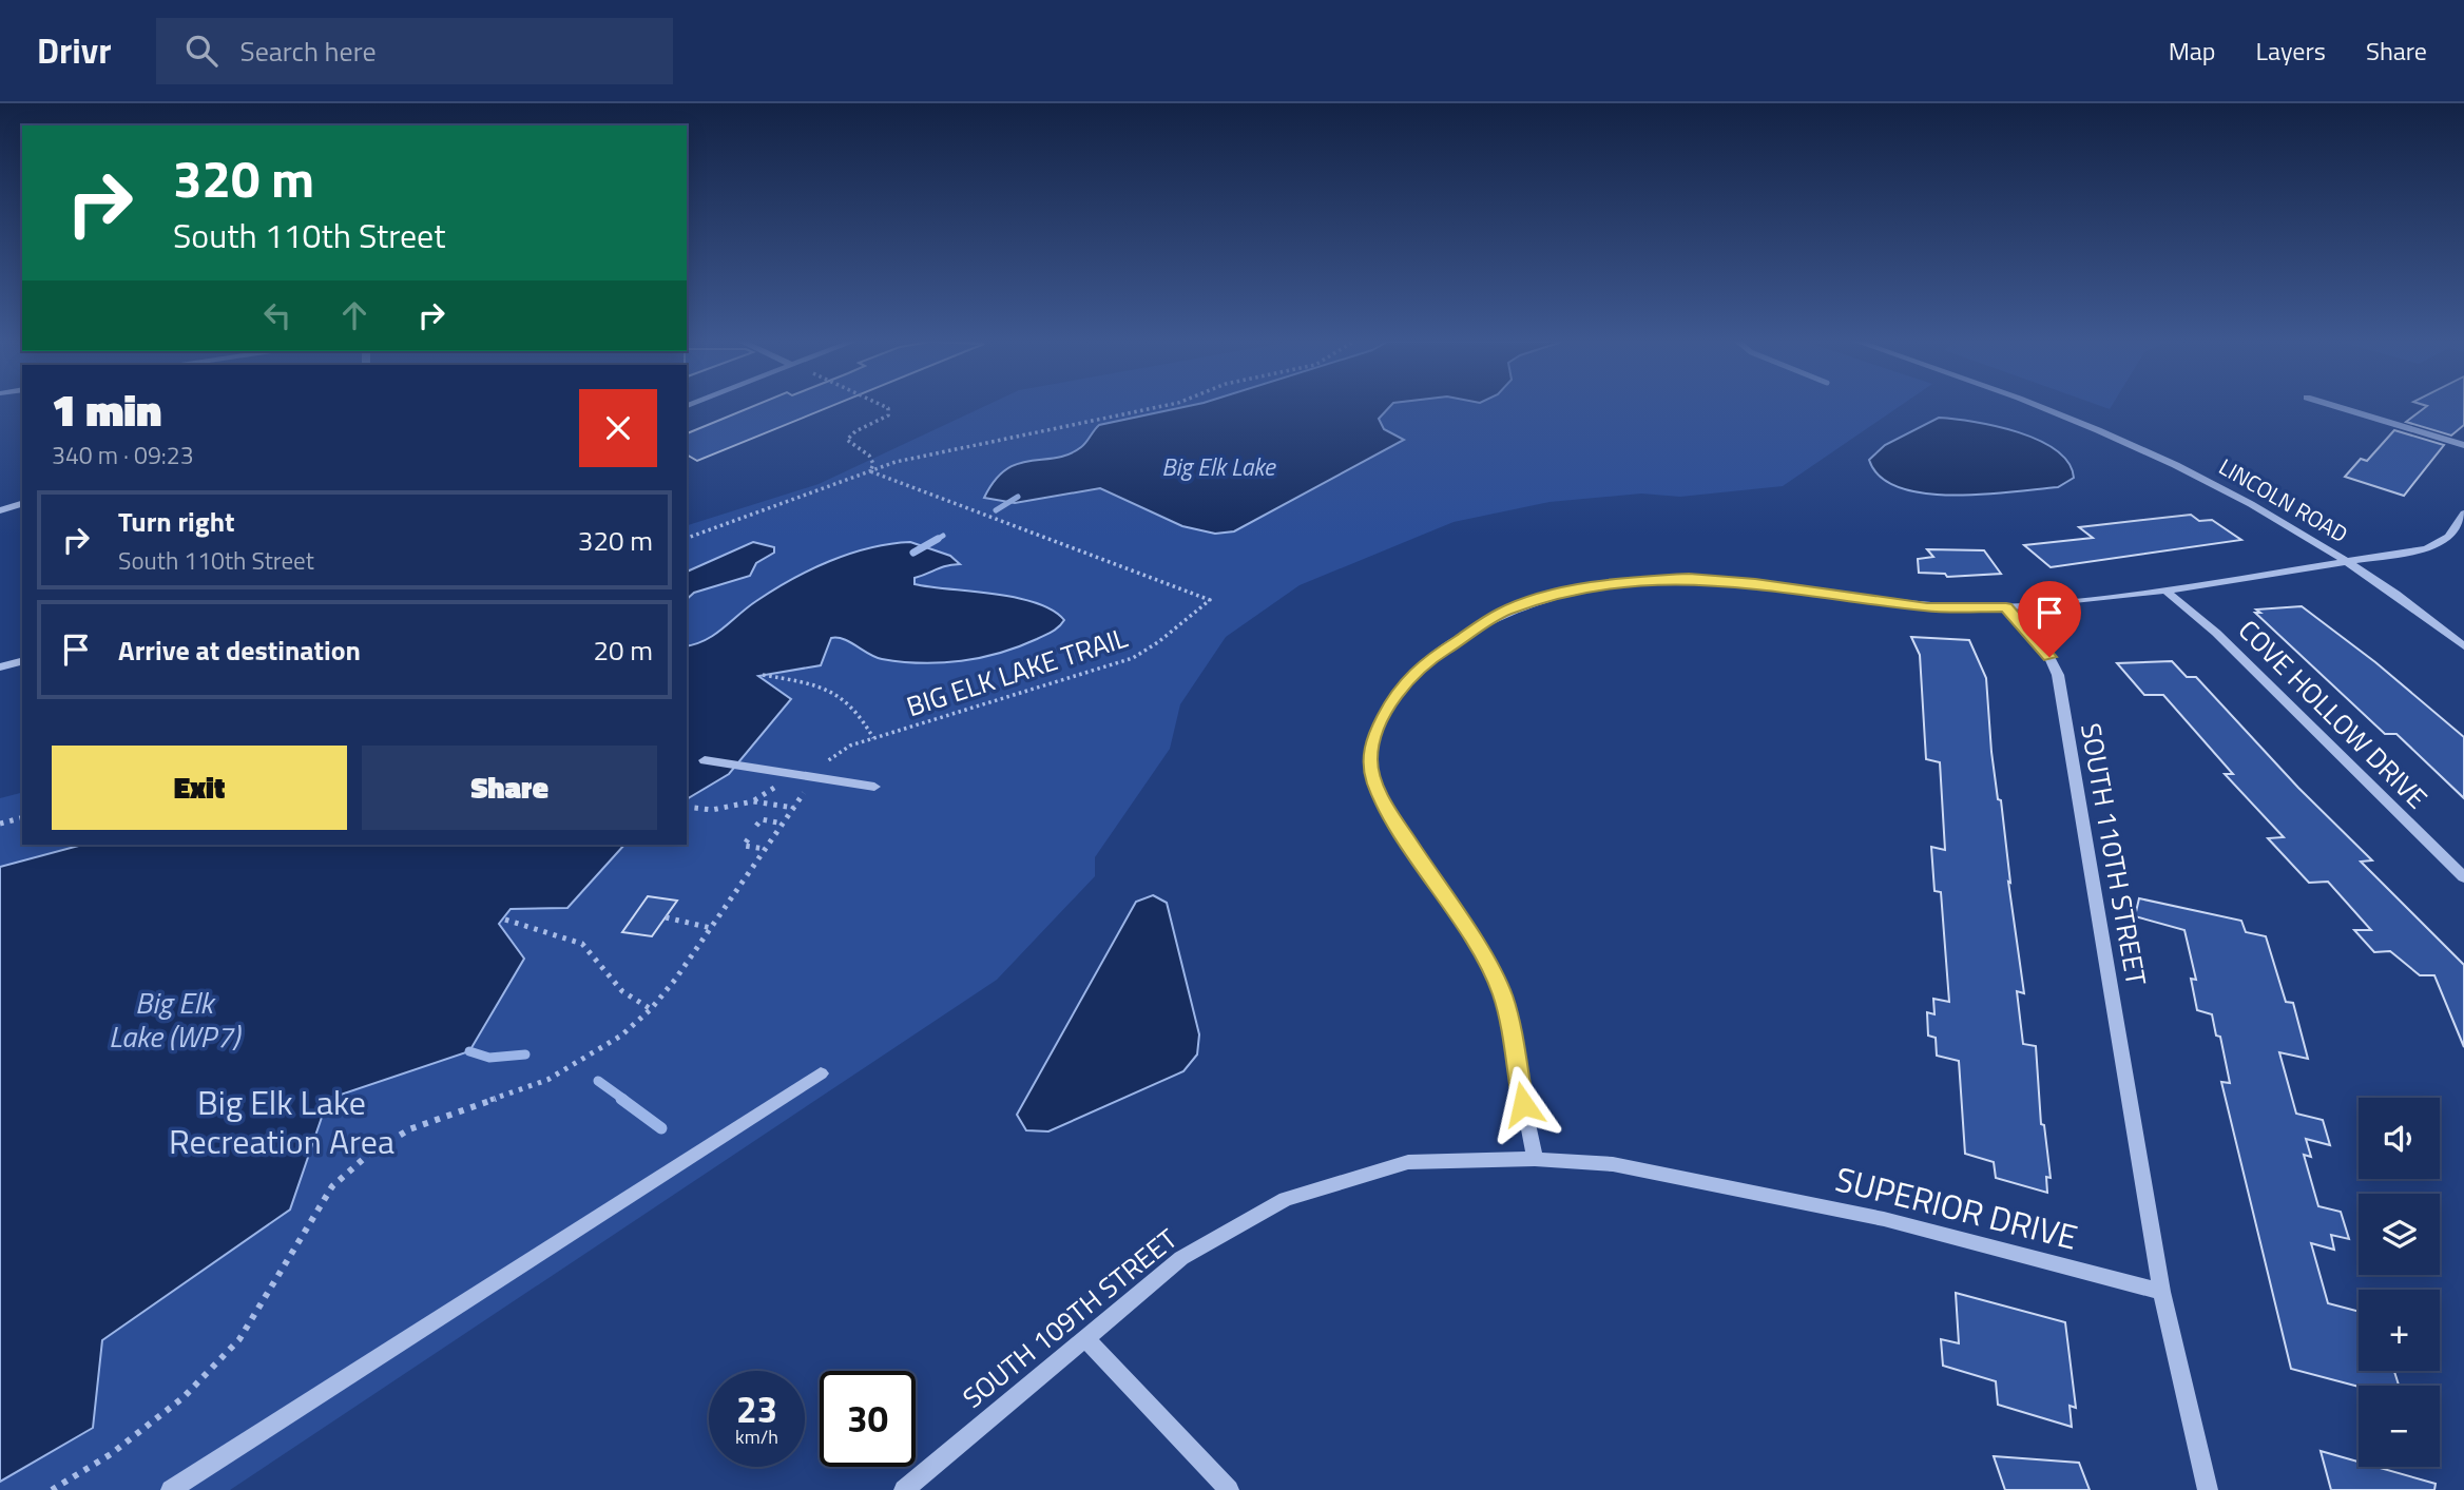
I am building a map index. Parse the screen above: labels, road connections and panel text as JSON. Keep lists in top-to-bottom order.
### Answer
{
  "streets": {
    "street": [
      "LINCOLN ROAD",
      "COVE HOLLOW DRIVE",
      "SOUTH 110TH STREET",
      "SUPERIOR DRIVE",
      "SOUTH 109TH STREET"
    ],
    "path": ["BIG ELK LAKE TRAIL"]
  },
  "crossings": [
    ["SOUTH 110TH STREET", "SUPERIOR DRIVE"],
    ["SUPERIOR DRIVE", "SOUTH 109TH STREET"]
  ],
  "water": ["Big Elk Lake", "Big Elk Lake (WP7)"],
  "parks": ["Big Elk Lake Recreation Area"],
  "page": {
    "header": "Drivr",
    "search": "Search here",
    "nav": ["Map", "Layers", "Share"],
    "turn": ["320 m", "South 110th Street"],
    "heading": ["1 min", "340 m · 09:23"],
    "list": [
      {
        "name": "Turn right",
        "note": "South 110th Street",
        "value": "320 m"
      },
      {
        "name": "Arrive at destination",
        "value": "20 m"
      }
    ],
    "buttons": ["Exit", "Share"],
    "map_buttons": ["+", "−"],
    "speed": "23 km/h",
    "limit": "30"
  }
}
